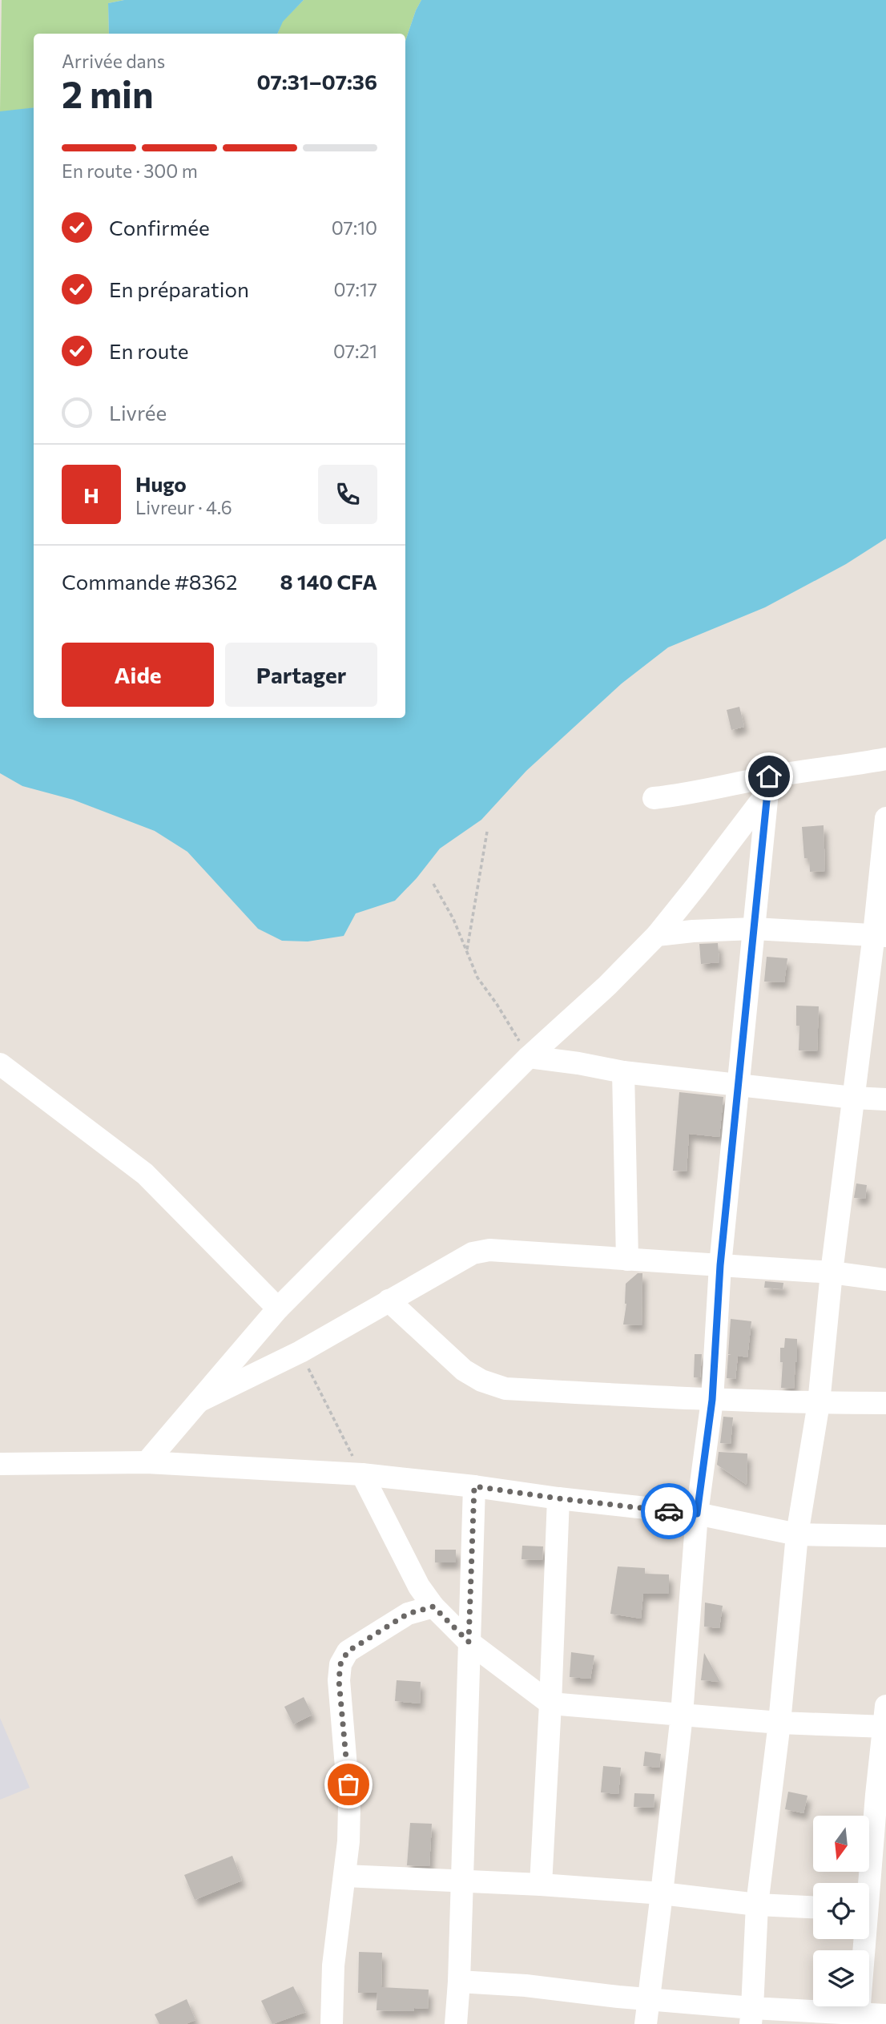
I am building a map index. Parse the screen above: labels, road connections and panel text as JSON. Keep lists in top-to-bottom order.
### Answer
{
  "north": "bottom",
  "page": {
    "heading": ["2 min", "Arrivée dans", "07:31–07:36"],
    "panel": [
      "Hugo",
      "Livreur · 4.6",
      "Commande #8362",
      "8 140 CFA"
    ],
    "bar": "En route · 300 m",
    "list": [
      ["Confirmée", "07:10"],
      ["En préparation", "07:17"],
      ["En route", "07:21"],
      "Livrée"
    ],
    "round": "H",
    "buttons": ["Aide", "Partager"]
  }
}
